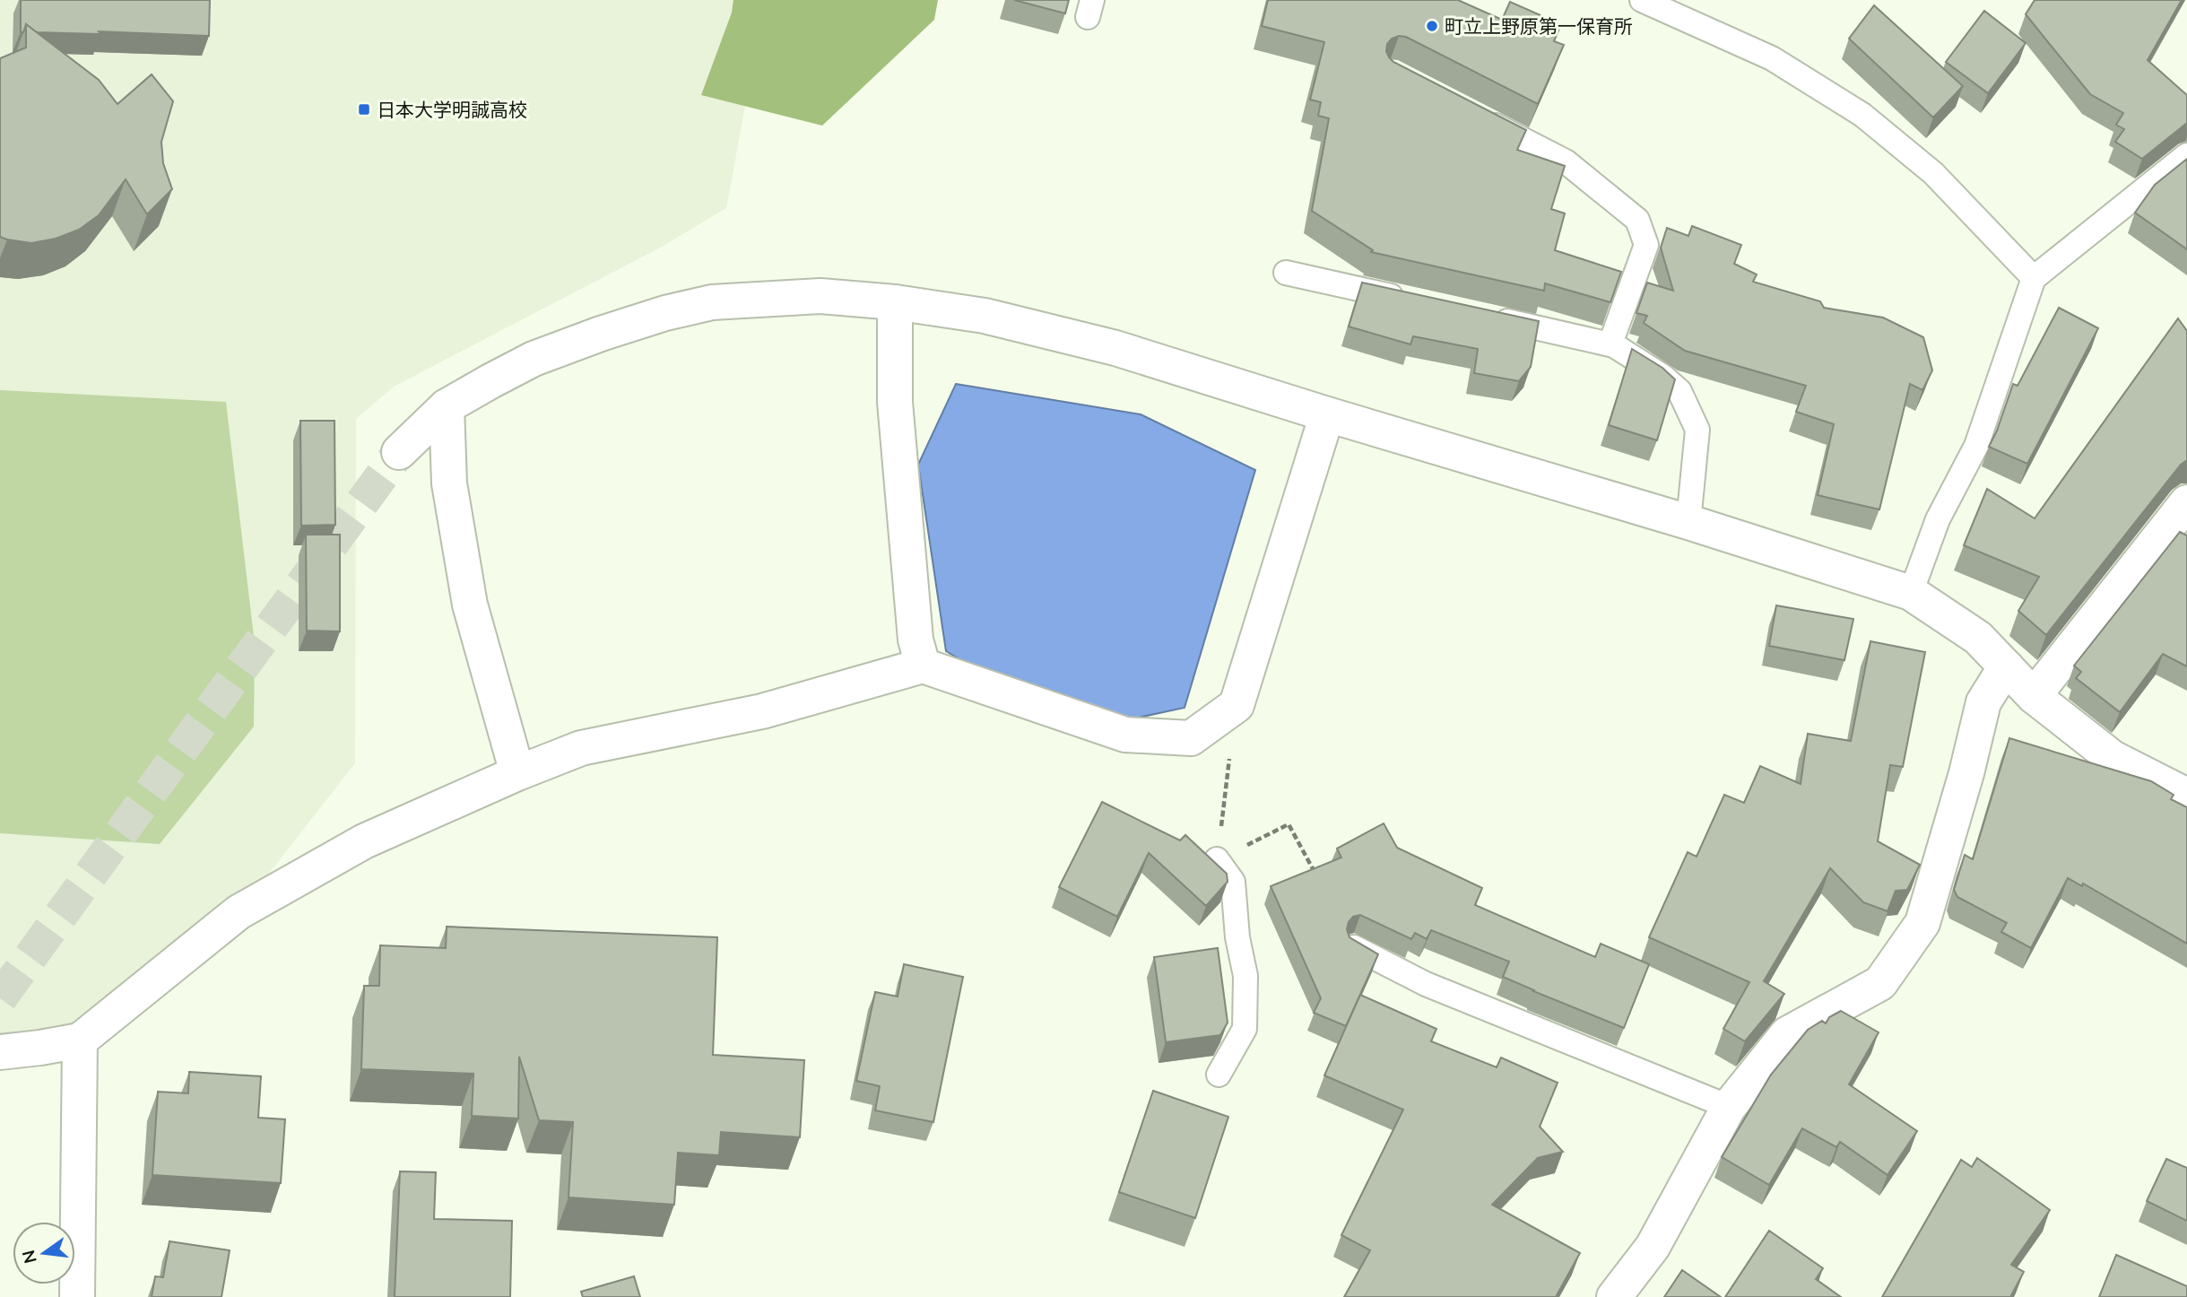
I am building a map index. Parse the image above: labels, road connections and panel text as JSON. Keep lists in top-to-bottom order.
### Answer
{
  "places": {
    "other": ["町立上野原第一保育所"],
    "transit": ["日本大学明誠高校"]
  },
  "north": "left"
}
